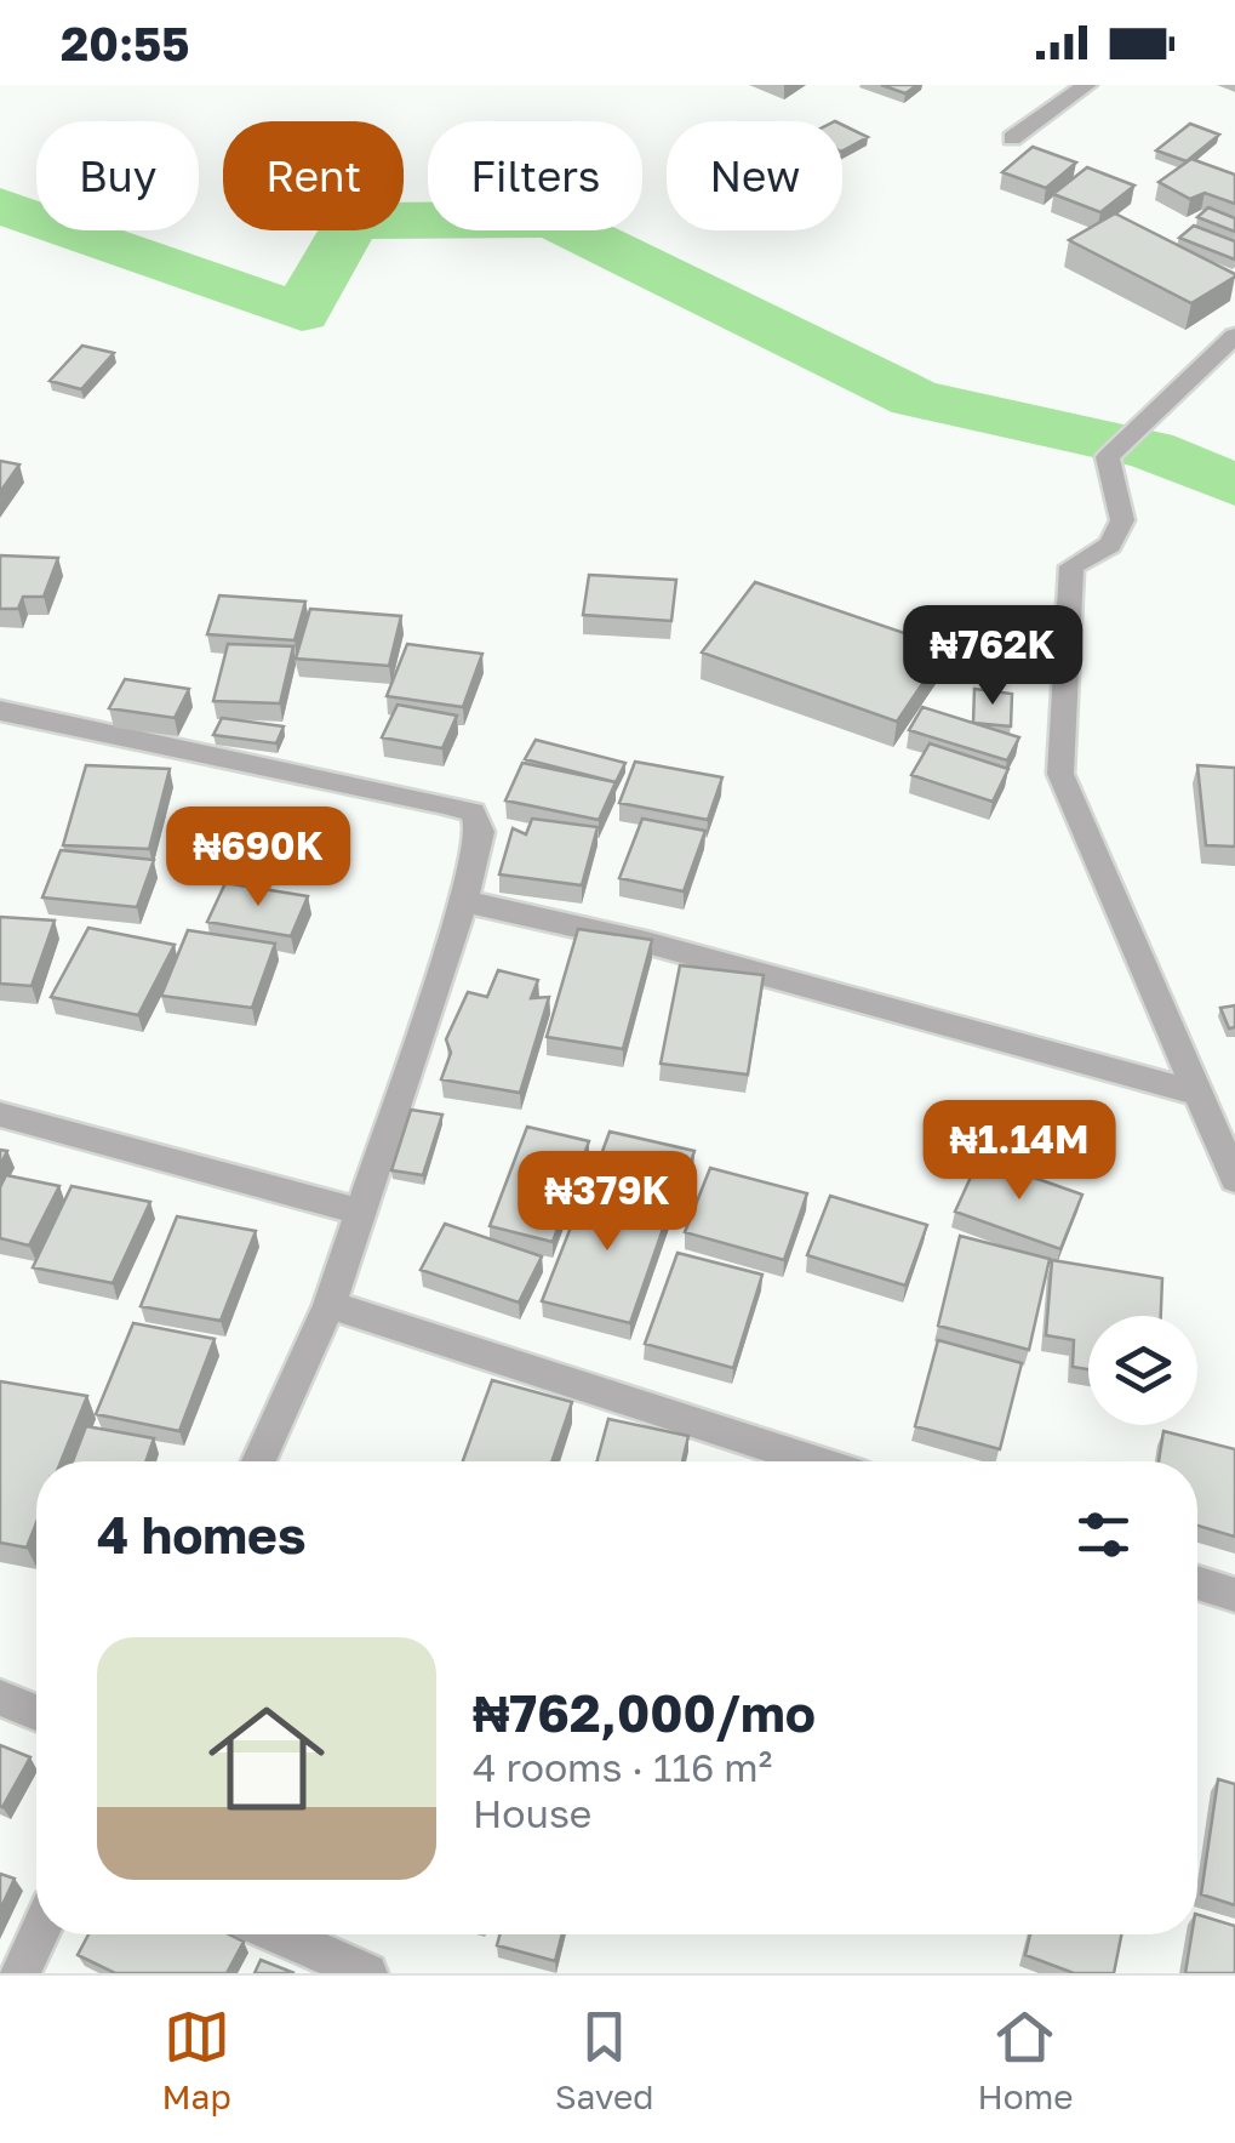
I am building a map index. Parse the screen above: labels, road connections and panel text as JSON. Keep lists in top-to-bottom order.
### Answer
{
  "page": {
    "status": "20:55",
    "chip": [
      "Buy",
      "Rent",
      "Filters",
      "New"
    ],
    "price": [
      "₦762K",
      "₦690K",
      "₦1.14M",
      "₦379K"
    ],
    "heading": "4 homes",
    "list": [
      {
        "name": "₦762,000/mo",
        "note": "4 rooms · 116 m² · House"
      }
    ],
    "tabs": ["Map", "Saved", "Home"]
  }
}
